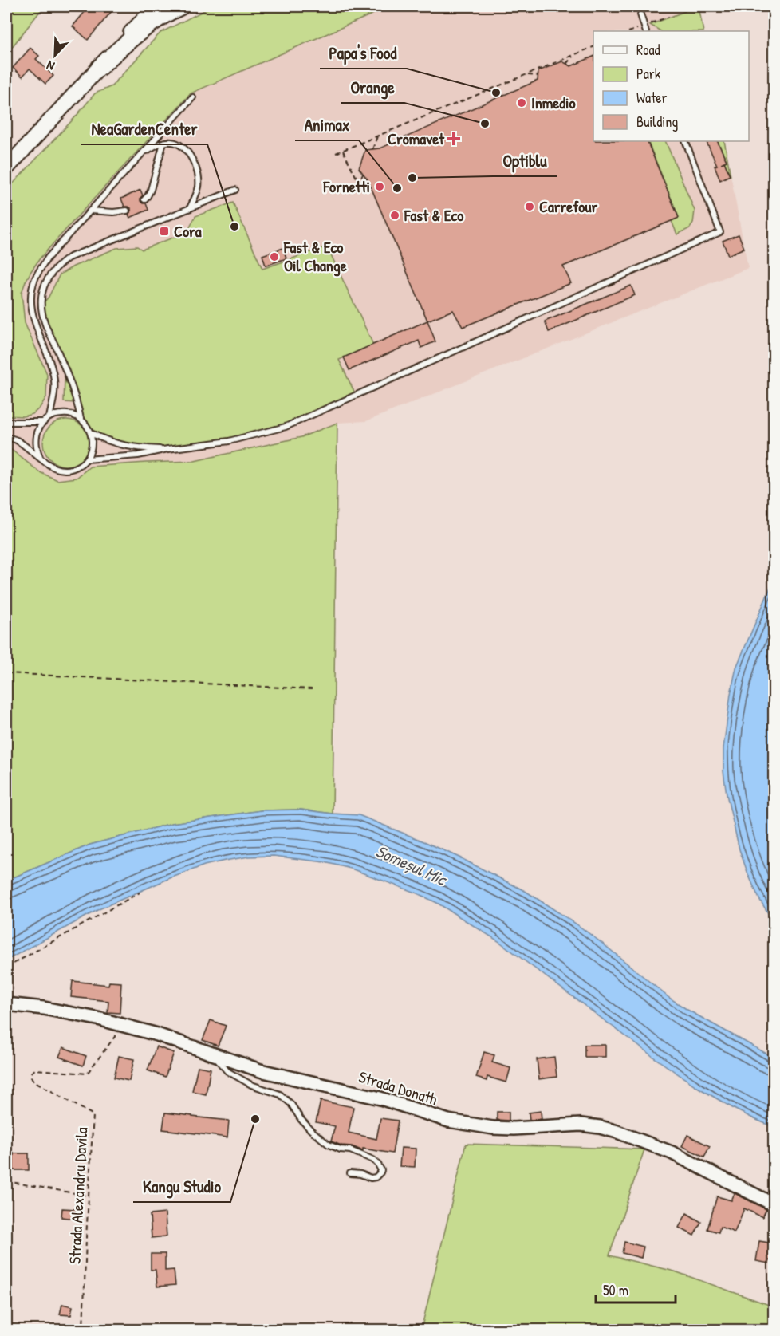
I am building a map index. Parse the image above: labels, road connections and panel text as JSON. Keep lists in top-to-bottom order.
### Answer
{
  "streets": {
    "street": ["Strada Donath"],
    "path": ["Strada Alexandru Davila"]
  },
  "crossings": [
    ["Strada Donath", "Strada Alexandru Davila"]
  ],
  "water": ["Someșul Mic"],
  "places": {
    "other": [
      "Papa's Food",
      "Inmedio",
      "Orange",
      "Optiblu",
      "Fornetti",
      "Animax",
      "Carrefour",
      "Fast & Eco",
      "NeaGardenCenter",
      "Fast & Eco Oil Change",
      "Kangu Studio"
    ],
    "health": ["Cromavet"],
    "transit": ["Cora"]
  },
  "legend": [
    "Road",
    "Park",
    "Water",
    "Building"
  ],
  "scale_bar": "50 m",
  "north": "bottom left"
}
